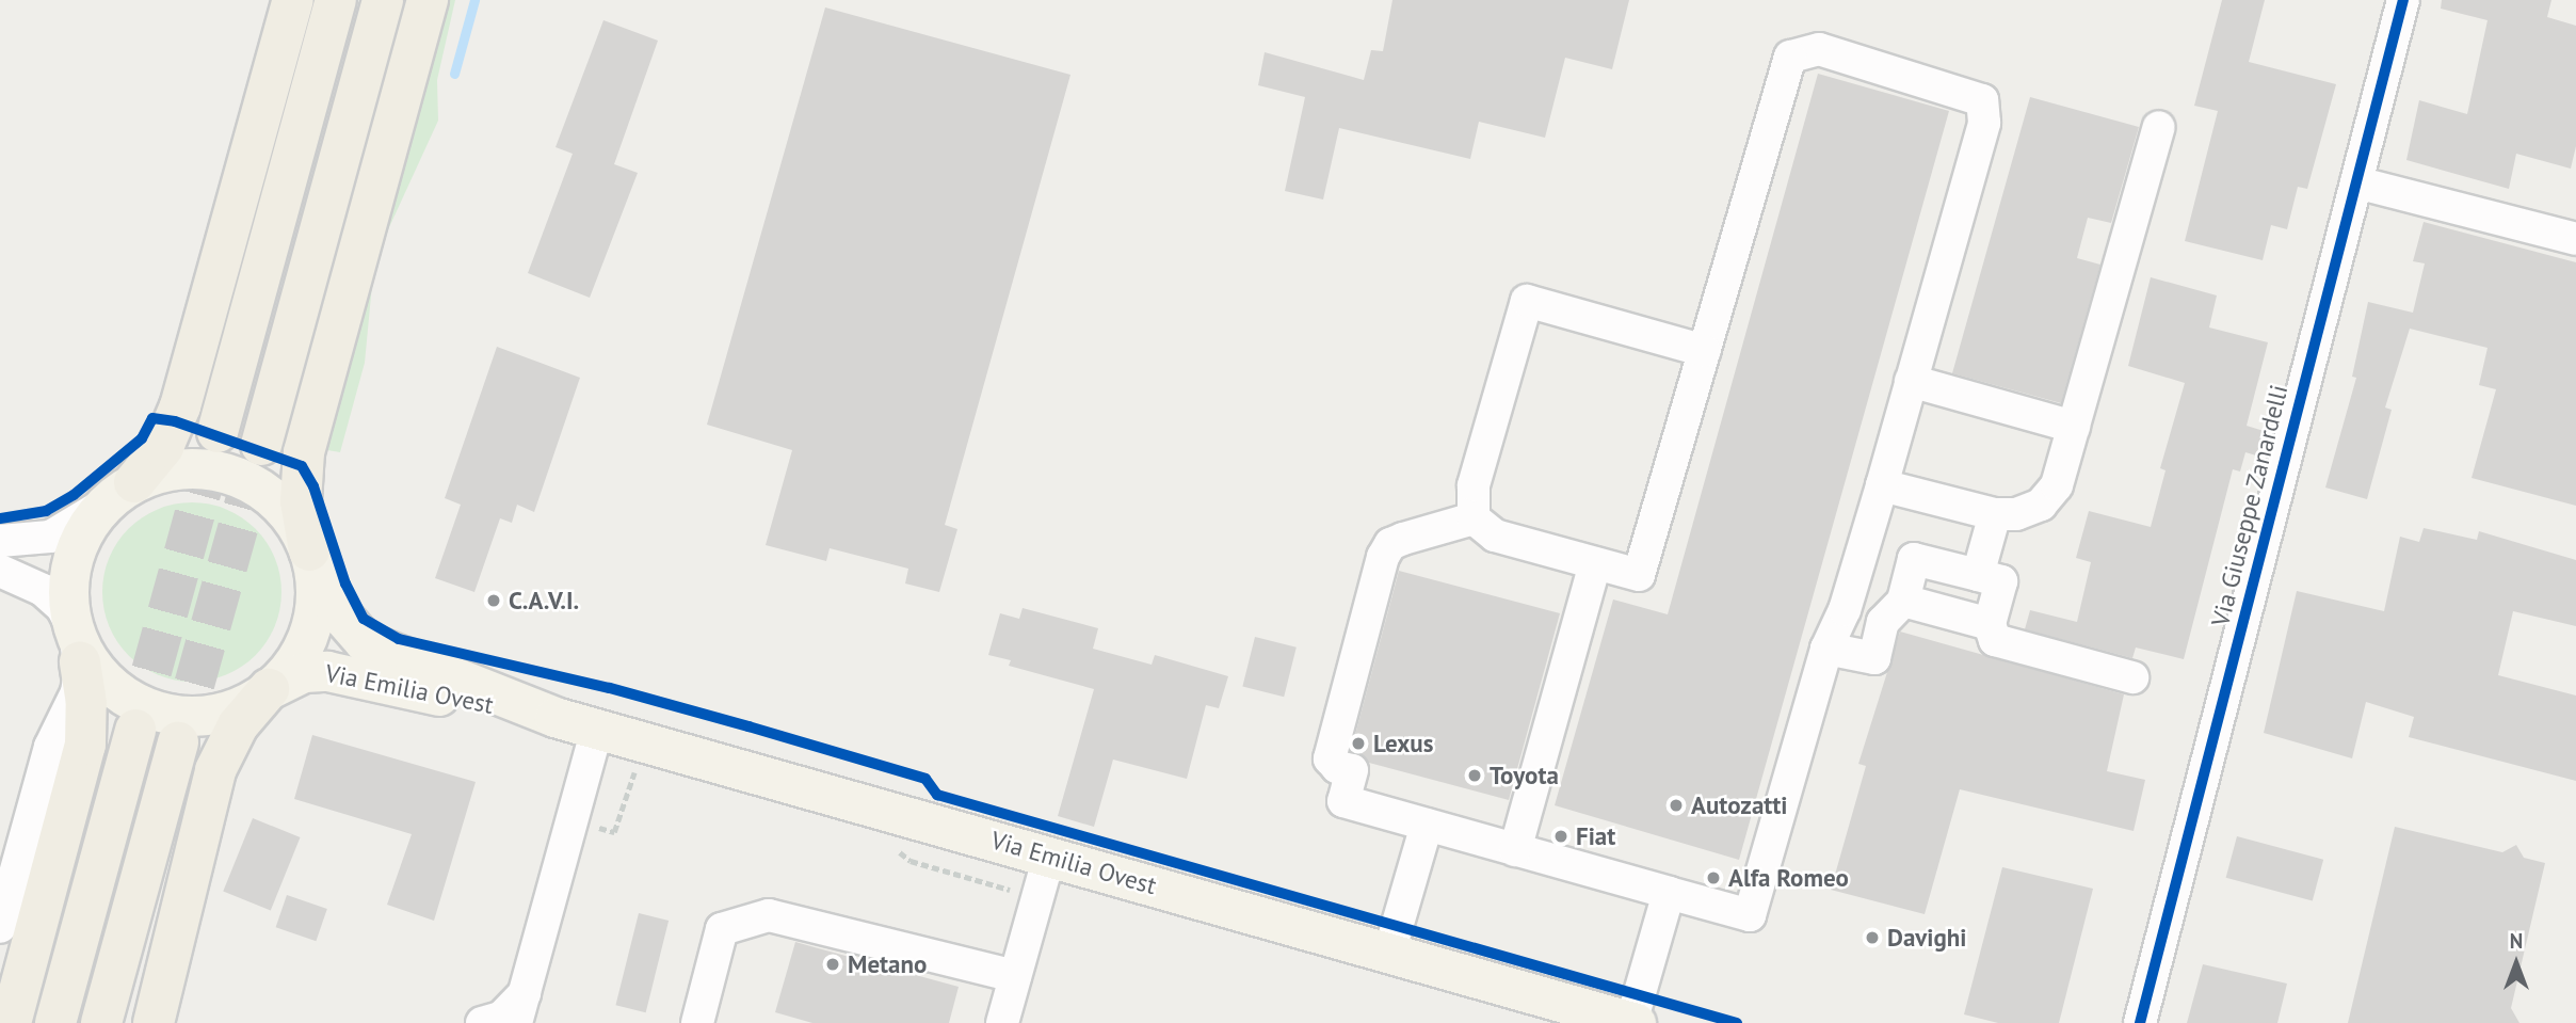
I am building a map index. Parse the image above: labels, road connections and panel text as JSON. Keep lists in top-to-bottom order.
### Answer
{
  "streets": {
    "main road": ["Via Emilia Ovest"],
    "street": ["Via Giuseppe Zanardelli"]
  },
  "places": [
    "C.A.V.I.",
    "Lexus",
    "Toyota",
    "Autozatti",
    "Fiat",
    "Alfa Romeo",
    "Davighi",
    "Metano"
  ],
  "north": "top"
}
